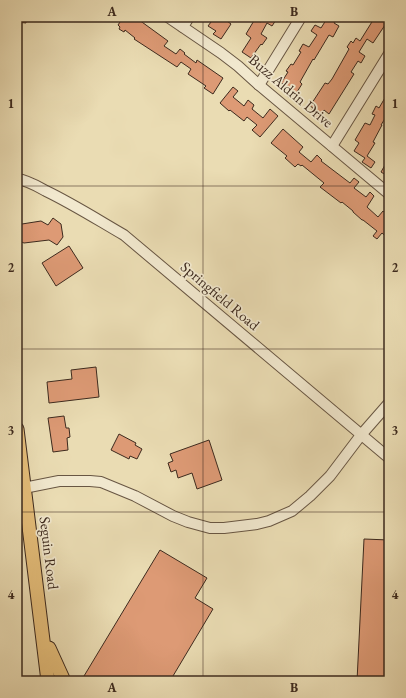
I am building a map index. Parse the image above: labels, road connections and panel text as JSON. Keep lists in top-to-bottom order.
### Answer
{
  "streets": {
    "main road": ["Seguin Road"],
    "street": ["Buzz Aldrin Drive", "Springfield Road"]
  },
  "grid": {
    "columns": ["A", "B"],
    "rows": [
      "1",
      "2",
      "3",
      "4"
    ]
  }
}
